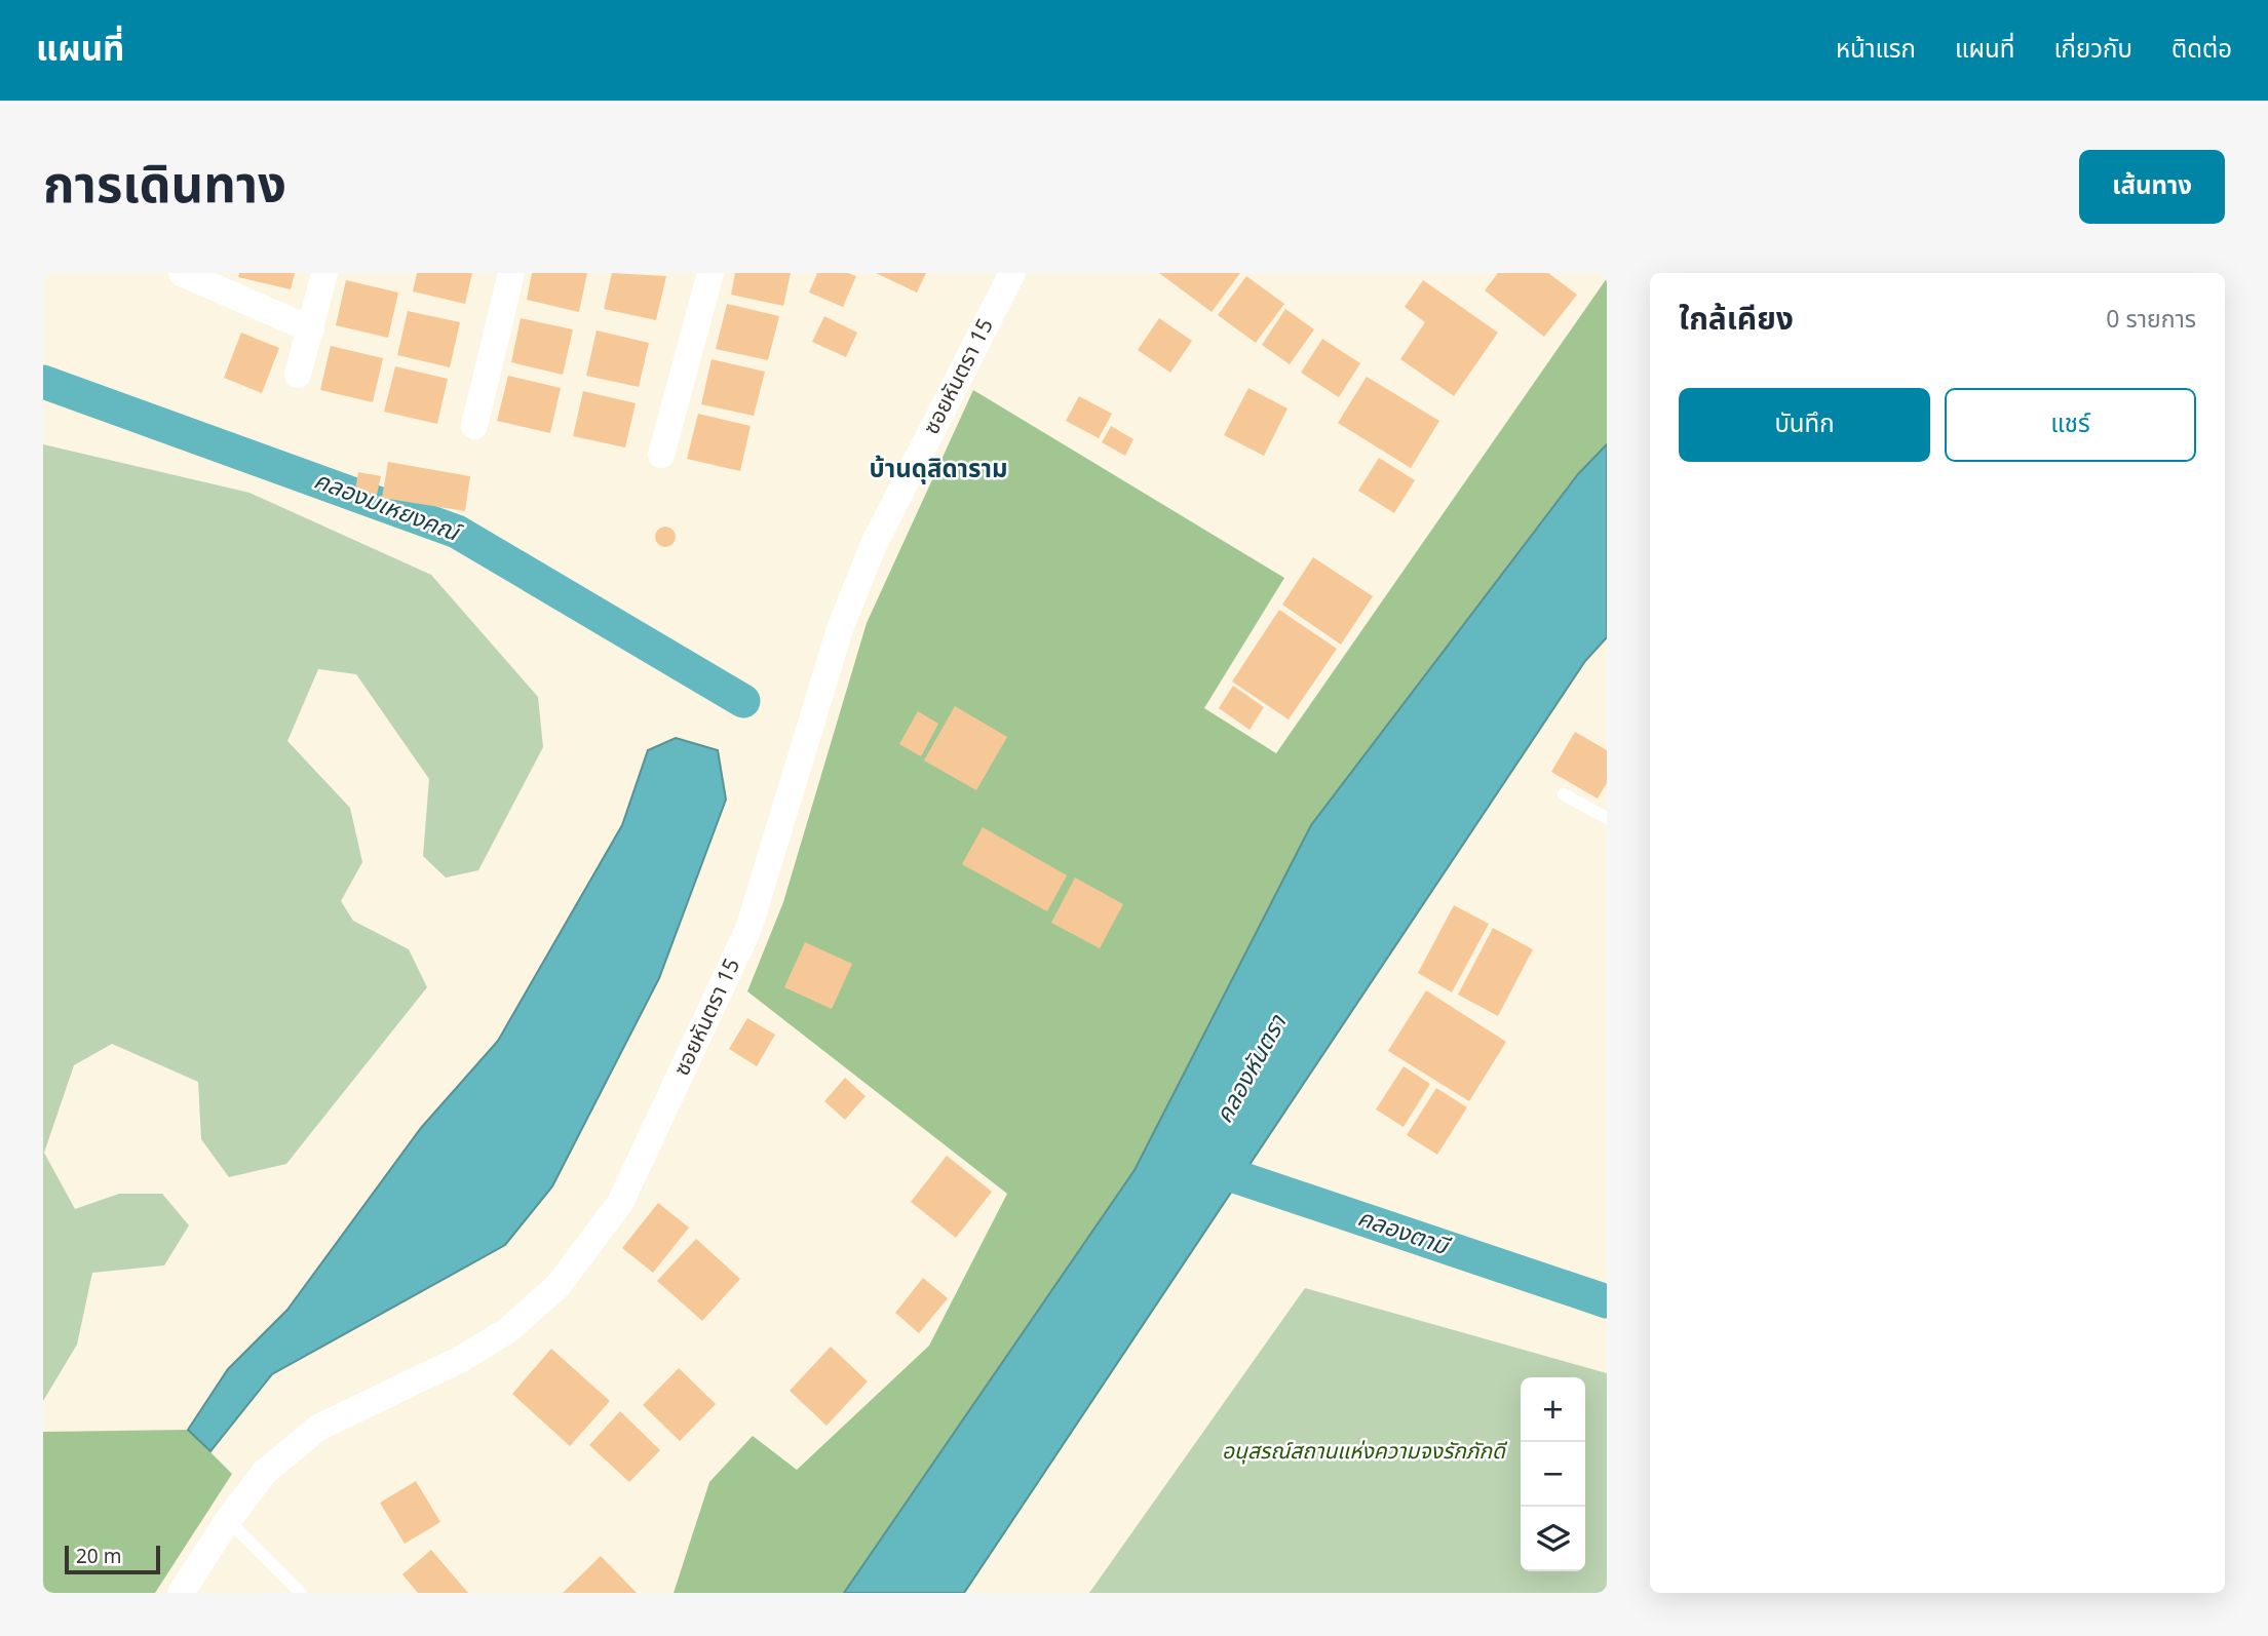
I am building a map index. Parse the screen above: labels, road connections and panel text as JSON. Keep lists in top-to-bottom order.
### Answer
{
  "streets": {
    "street": ["ซอยหันตรา 15"]
  },
  "districts": ["บ้านดุสิดาราม"],
  "water": ["คลองมเหยงคณ์", "คลองหันตรา", "คลองตามี"],
  "parks": ["อนุสรณ์สถานแห่งความจงรักภักดี"],
  "scale_bar": "20 m",
  "page": {
    "header": "แผนที่",
    "nav": [
      "หน้าแรก",
      "แผนที่",
      "เกี่ยวกับ",
      "ติดต่อ"
    ],
    "title": "การเดินทาง",
    "buttons": [
      "เส้นทาง",
      ["บันทึก", "แชร์"]
    ],
    "heading": ["ใกล้เคียง", "0 รายการ"],
    "map_buttons": ["+", "−"],
    "scale": "20 m"
  }
}
